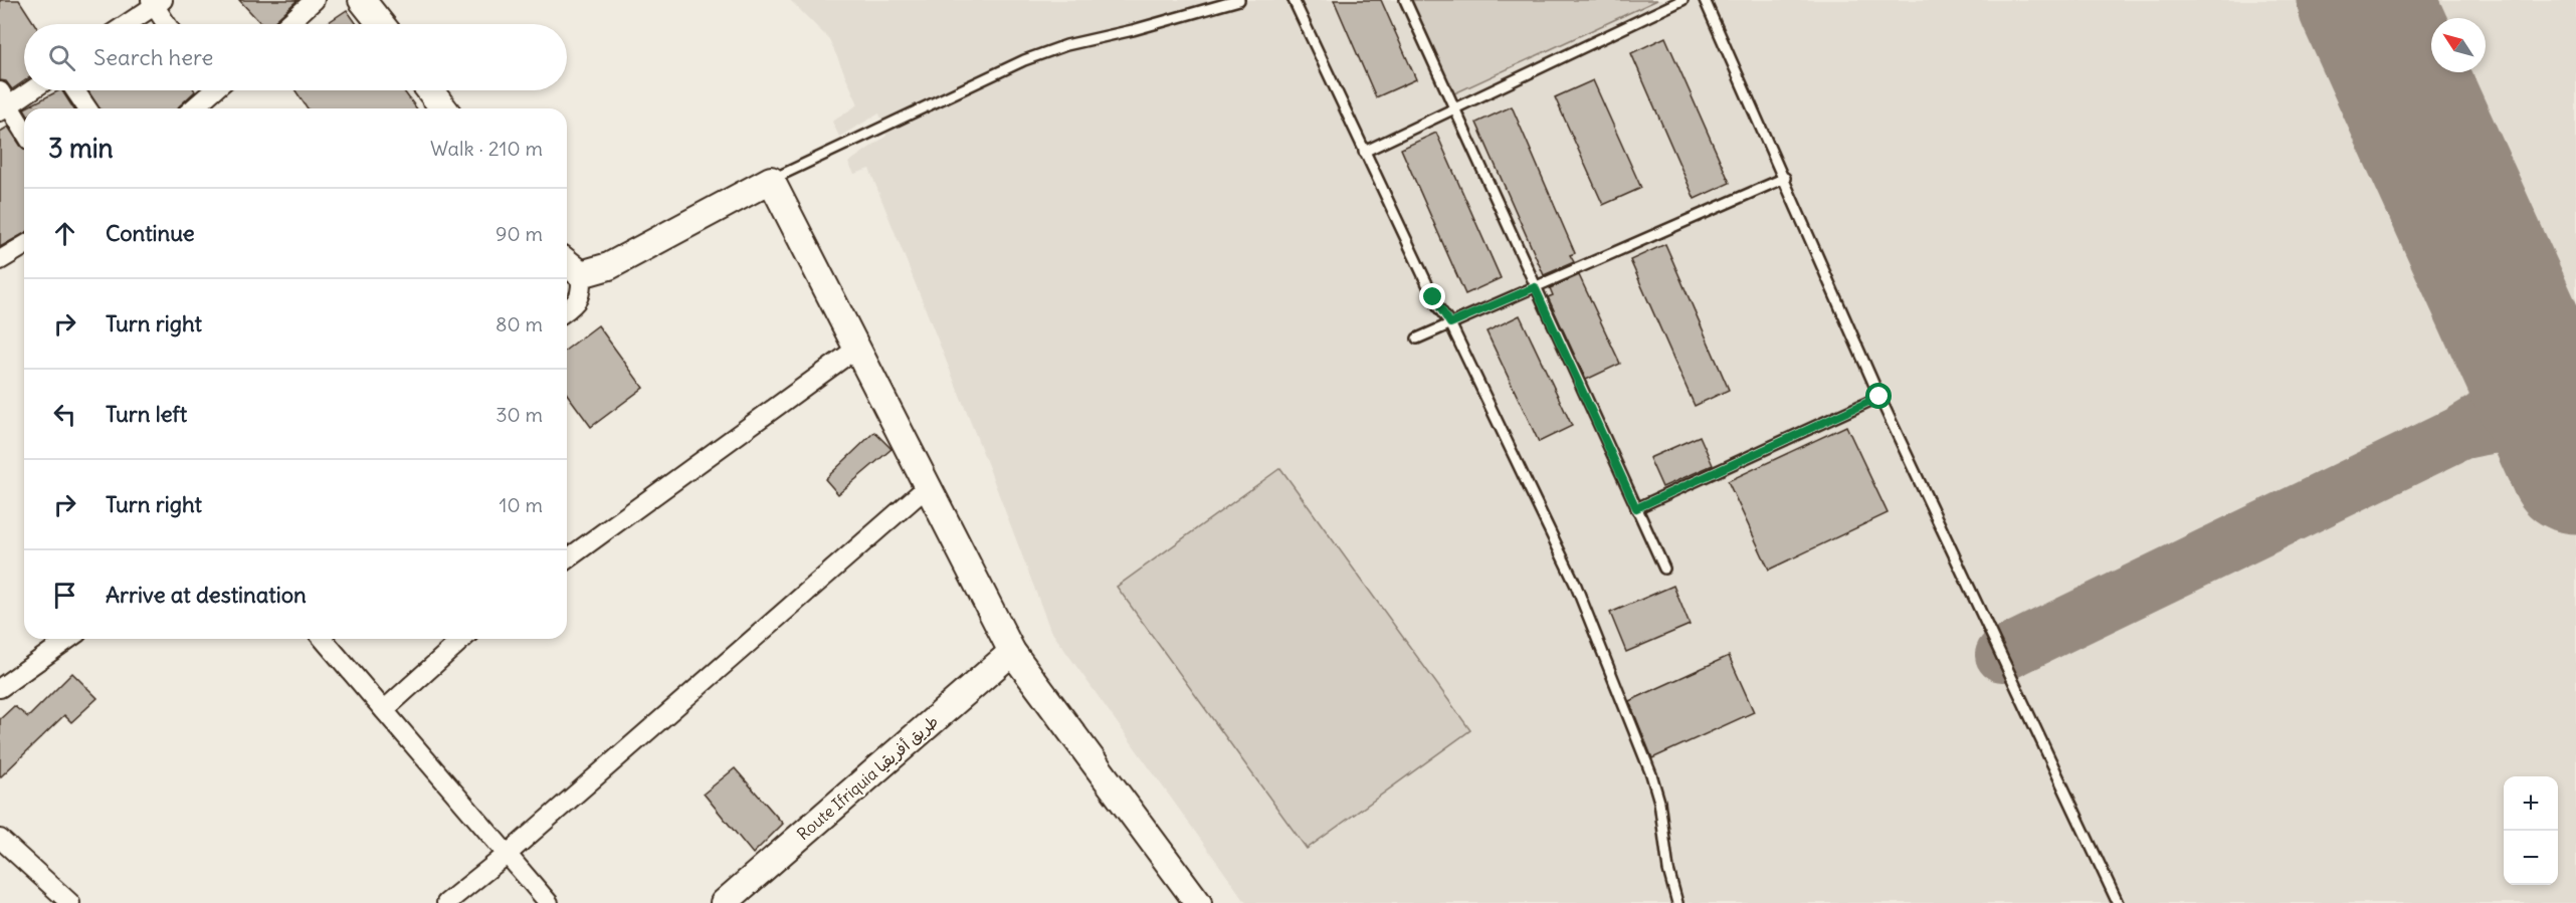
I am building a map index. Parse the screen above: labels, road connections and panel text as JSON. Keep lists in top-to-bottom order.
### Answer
{
  "streets": {
    "street": ["Route Ifriquia طريق أفريقيا"]
  },
  "north": "top left",
  "page": {
    "search": "Search here",
    "heading": ["3 min", "Walk · 210 m"],
    "list": [
      ["Continue", "90 m"],
      ["Turn right", "80 m"],
      ["Turn left", "30 m"],
      ["Turn right", "10 m"],
      "Arrive at destination"
    ],
    "map_buttons": ["+", "−"]
  }
}
